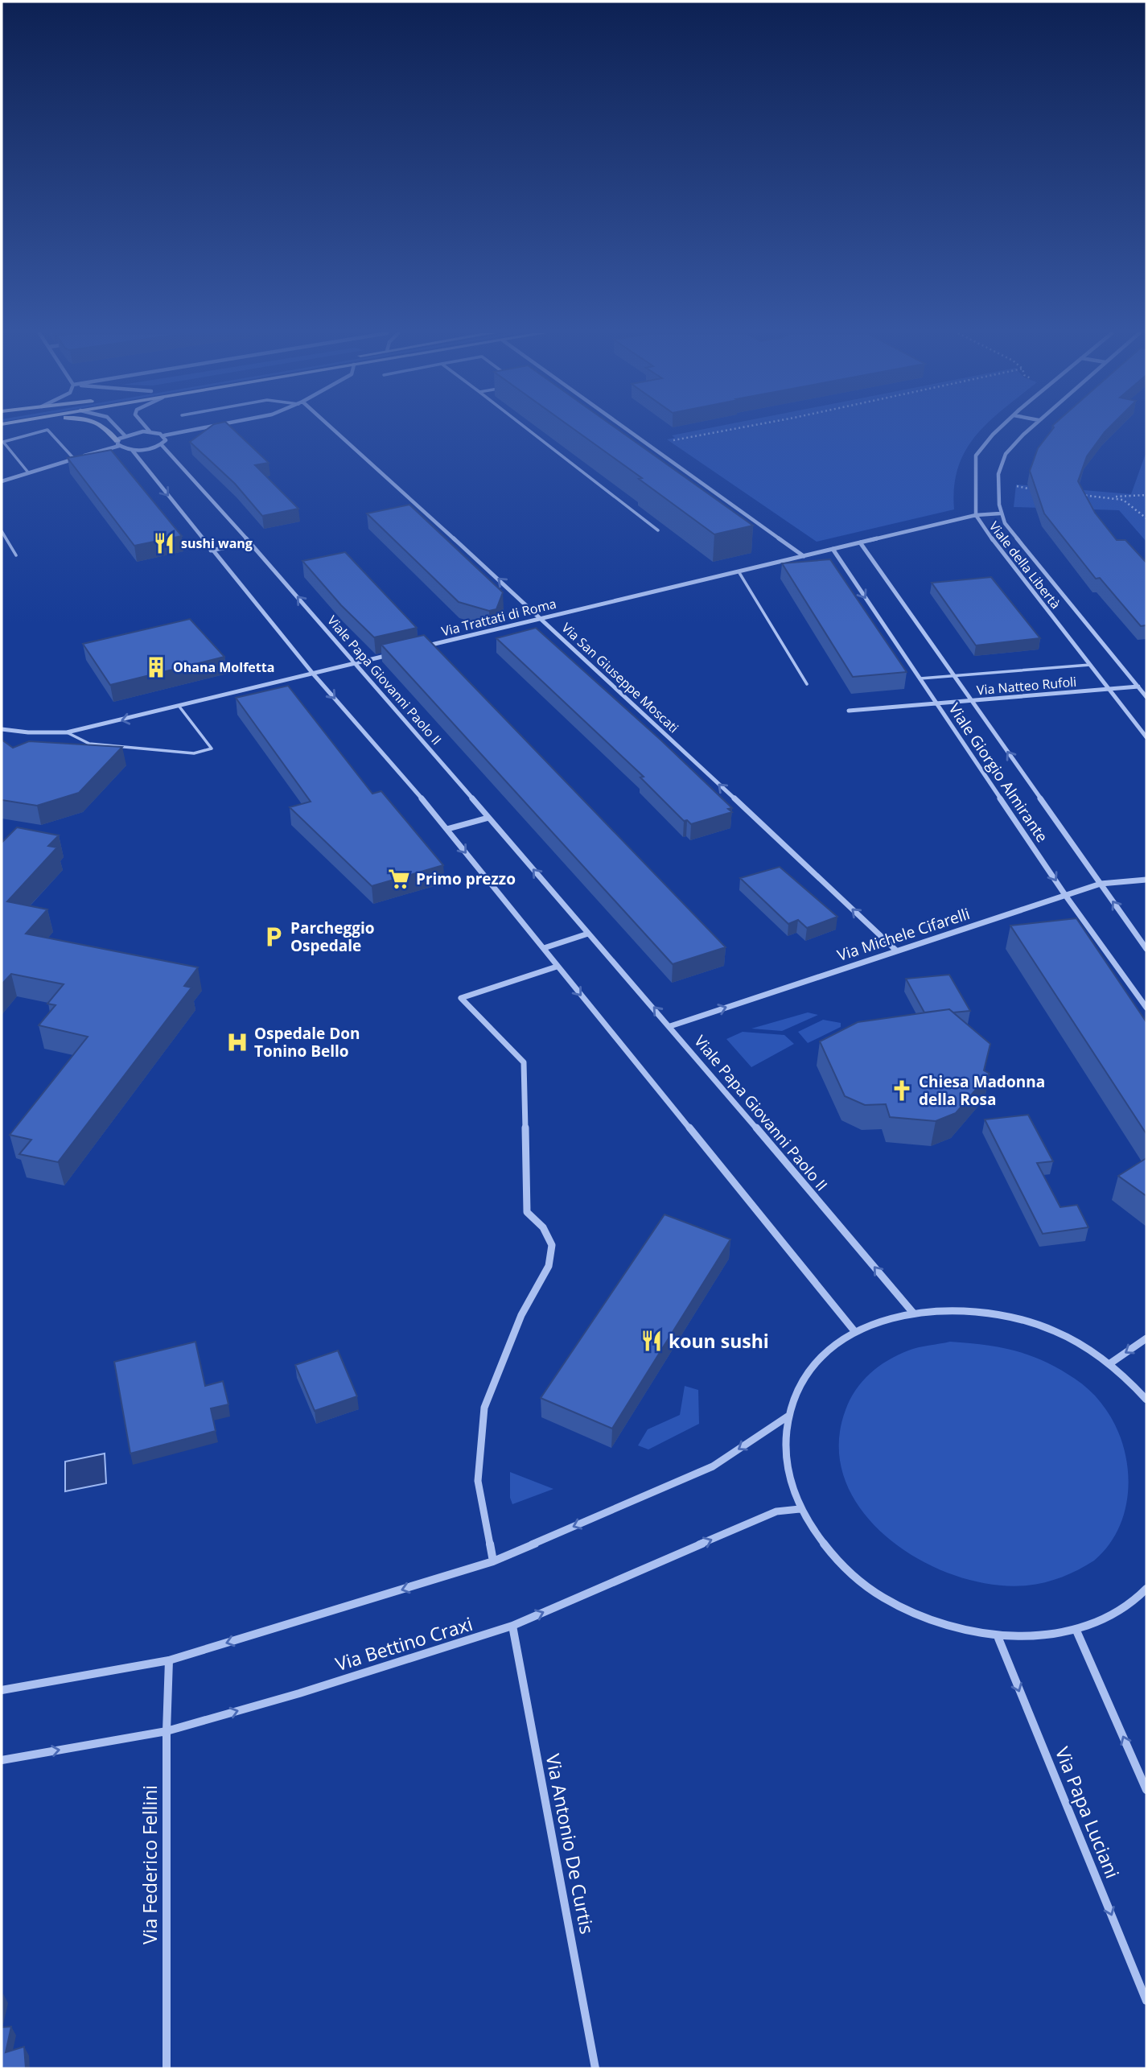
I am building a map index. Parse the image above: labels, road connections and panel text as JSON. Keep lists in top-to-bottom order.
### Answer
{
  "streets": {
    "street": [
      "Viale della Libertà",
      "Via Trattati di Roma",
      "Via San Giuseppe Moscati",
      "Viale Papa Giovanni Paolo II",
      "Via Natteo Rufoli",
      "Viale Giorgio Almirante",
      "Via Michele Cifarelli",
      "Via Bettino Craxi",
      "Via Papa Luciani",
      "Via Antonio De Curtis",
      "Via Federico Fellini"
    ]
  },
  "crossings": [
    ["Viale della Libertà", "Via Trattati di Roma"],
    ["Viale della Libertà", "Via Natteo Rufoli"],
    ["Via Trattati di Roma", "Via San Giuseppe Moscati"],
    ["Via Trattati di Roma", "Viale Giorgio Almirante"],
    ["Via San Giuseppe Moscati", "Via Michele Cifarelli"],
    ["Viale Papa Giovanni Paolo II", "Via Michele Cifarelli"],
    ["Via Natteo Rufoli", "Viale Giorgio Almirante"],
    ["Viale Giorgio Almirante", "Via Michele Cifarelli"],
    ["Via Bettino Craxi", "Via Antonio De Curtis"],
    ["Via Bettino Craxi", "Via Federico Fellini"]
  ],
  "one_way": [
    "Via San Giuseppe Moscati",
    "Via Michele Cifarelli",
    "Via Bettino Craxi",
    "Via Papa Luciani"
  ],
  "places": {
    "restaurant": ["sushi wang", "koun sushi"],
    "building": ["Ohana Molfetta"],
    "supermarket": ["Primo prezzo"],
    "parking": ["Parcheggio Ospedale"],
    "hospital": ["Ospedale Don Tonino Bello"],
    "church": ["Chiesa Madonna della Rosa"]
  }
}
